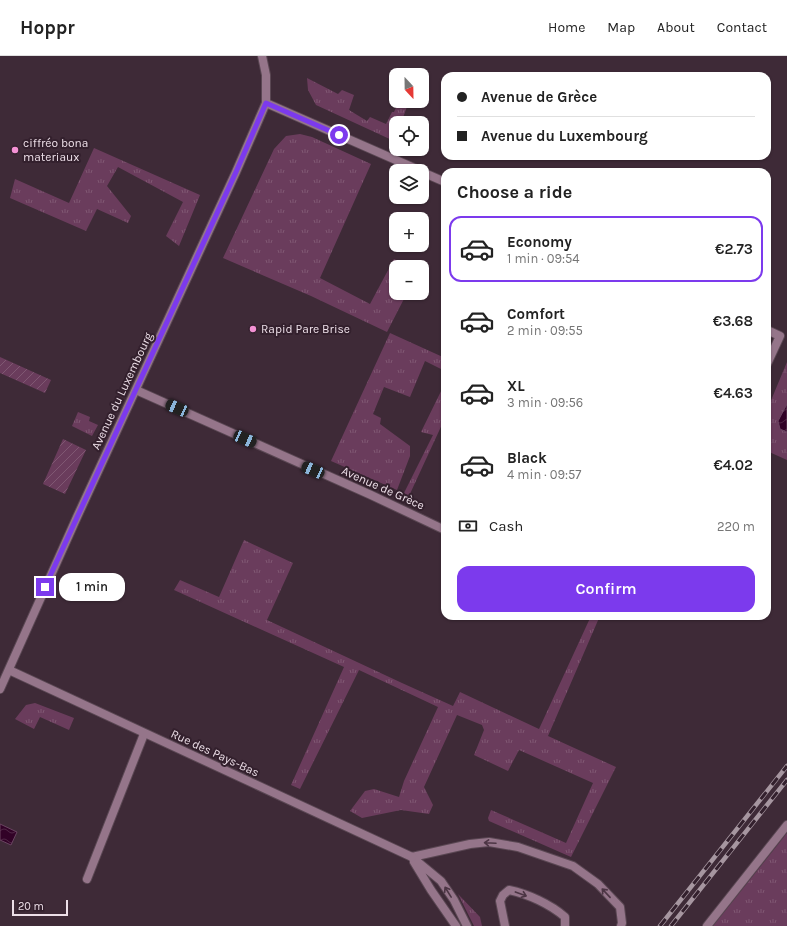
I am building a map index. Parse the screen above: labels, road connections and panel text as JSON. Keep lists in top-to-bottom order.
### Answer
{
  "streets": {
    "street": ["Avenue du Luxembourg", "Avenue de Grèce", "Rue des Pays-Bas"]
  },
  "crossings": [
    ["Avenue du Luxembourg", "Avenue de Grèce"],
    ["Avenue du Luxembourg", "Rue des Pays-Bas"]
  ],
  "places": ["ciffréo bona materiaux", "Rapid Pare Brise"],
  "scale_bar": "20 m",
  "north": "bottom",
  "page": {
    "header": "Hoppr",
    "nav": [
      "Home",
      "Map",
      "About",
      "Contact"
    ],
    "map_buttons": ["+", "−"],
    "banner": ["Avenue de Grèce", "Avenue du Luxembourg"],
    "heading": "Choose a ride",
    "list": [
      {
        "name": "Economy",
        "note": "1 min · 09:54",
        "value": "€2.73"
      },
      {
        "name": "Comfort",
        "note": "2 min · 09:55",
        "value": "€3.68"
      },
      {
        "name": "XL",
        "note": "3 min · 09:56",
        "value": "€4.63"
      },
      {
        "name": "Black",
        "note": "4 min · 09:57",
        "value": "€4.02"
      }
    ],
    "pay": ["Cash", "220 m"],
    "buttons": "Confirm",
    "bubble": "1 min",
    "scale": "20 m"
  }
}
